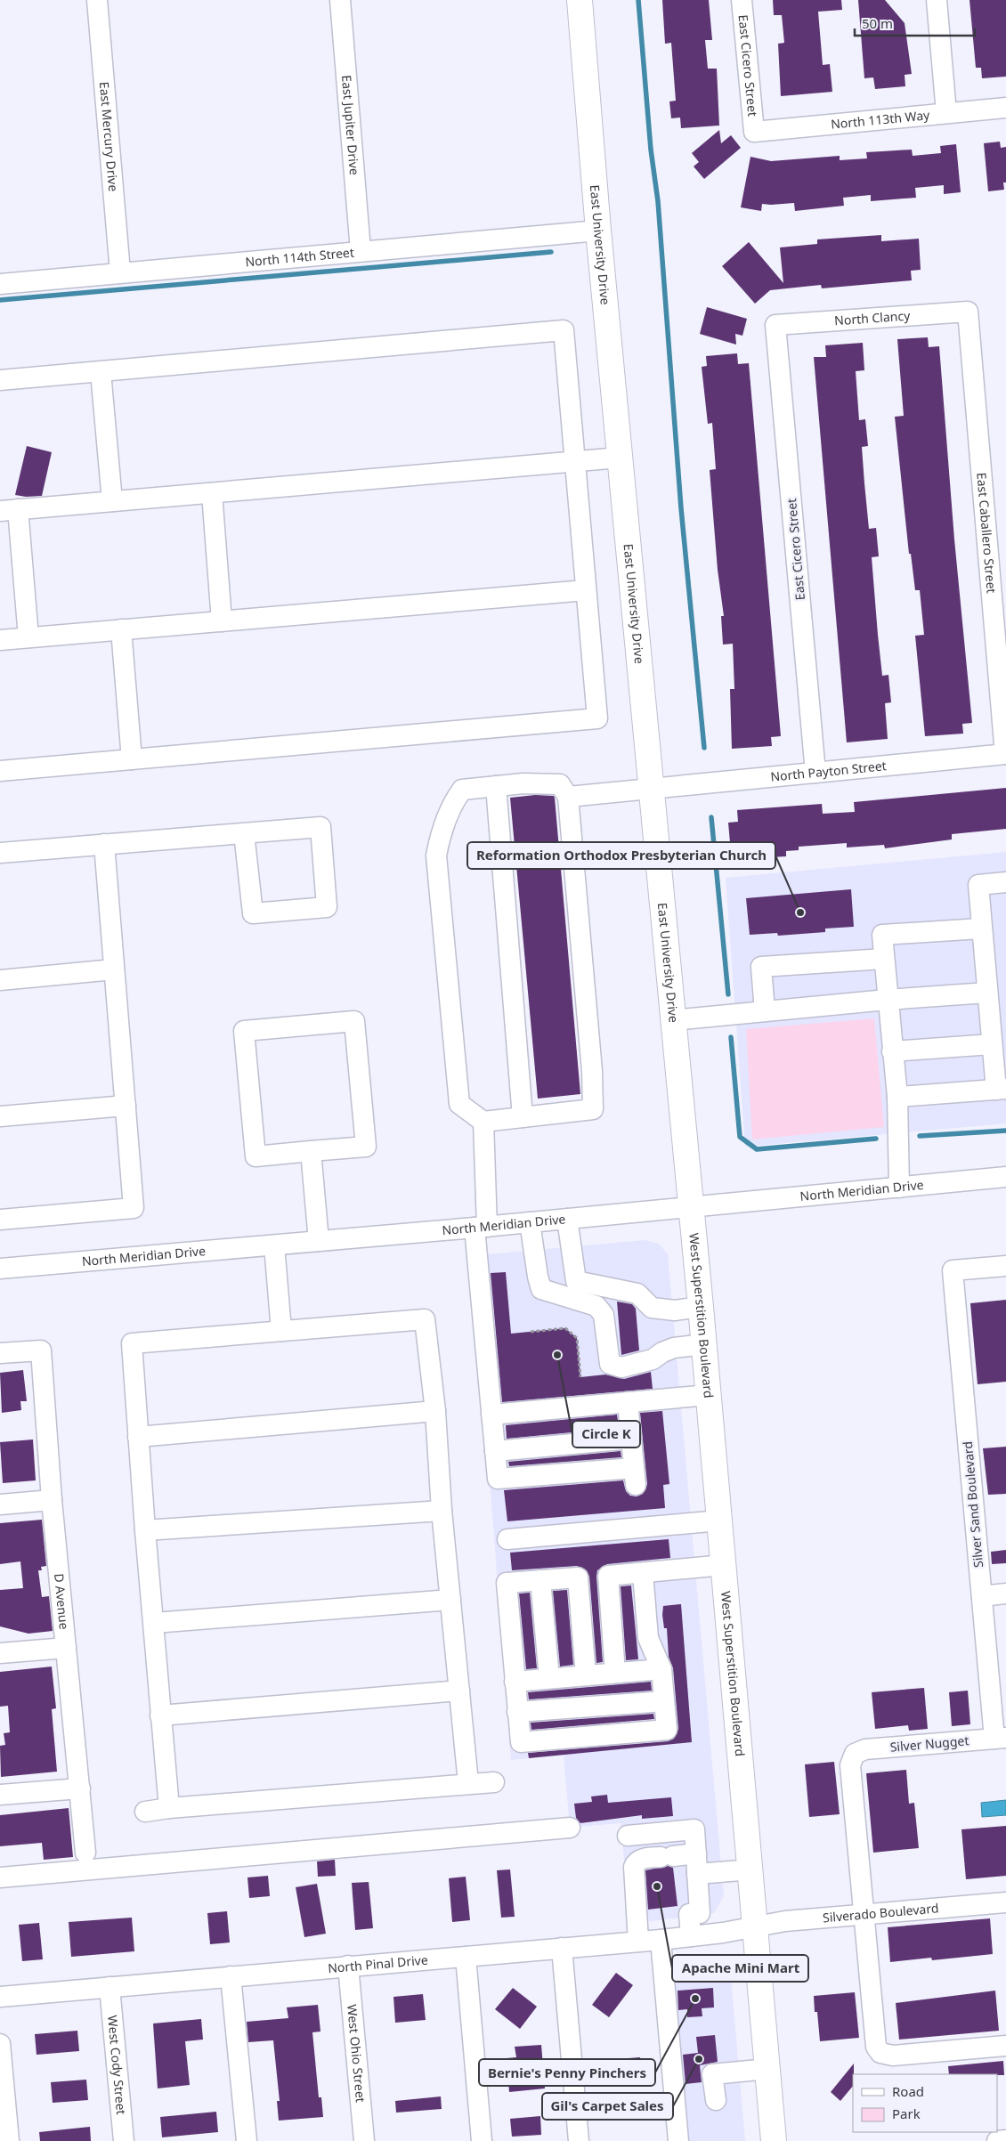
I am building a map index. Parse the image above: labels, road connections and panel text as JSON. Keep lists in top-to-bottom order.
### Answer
{
  "streets": {
    "main road": ["East University Drive", "West Superstition Boulevard"],
    "street": [
      "East Cicero Street",
      "North 113th Way",
      "East Jupiter Drive",
      "East Mercury Drive",
      "North 114th Street",
      "North Clancy",
      "East Caballero Street",
      "North Payton Street",
      "North Meridian Drive",
      "Silver Sand Boulevard",
      "D Avenue",
      "Silver Nugget",
      "Silverado Boulevard",
      "North Pinal Drive",
      "West Ohio Street",
      "West Cody Street"
    ]
  },
  "crossings": [
    ["East Cicero Street", "North 113th Way"],
    ["East Cicero Street", "North Clancy"],
    ["East Cicero Street", "North Payton Street"],
    ["East Jupiter Drive", "North 114th Street"],
    ["East Mercury Drive", "North 114th Street"],
    ["East University Drive", "North 114th Street"],
    ["East University Drive", "North Payton Street"],
    ["East University Drive", "North Meridian Drive"],
    ["East University Drive", "West Superstition Boulevard"],
    ["North Clancy", "East Caballero Street"],
    ["East Caballero Street", "North Payton Street"],
    ["North Meridian Drive", "West Superstition Boulevard"],
    ["West Superstition Boulevard", "Silverado Boulevard"],
    ["West Superstition Boulevard", "North Pinal Drive"],
    ["Silver Sand Boulevard", "Silver Nugget"],
    ["Silver Nugget", "Silverado Boulevard"],
    ["Silverado Boulevard", "North Pinal Drive"],
    ["North Pinal Drive", "West Ohio Street"],
    ["North Pinal Drive", "West Cody Street"]
  ],
  "places": [
    "Reformation Orthodox Presbyterian Church",
    "Circle K",
    "Apache Mini Mart",
    "Bernie's Penny Pinchers",
    "Gil's Carpet Sales"
  ],
  "legend": ["Road", "Park"],
  "scale_bar": "50 m"
}
